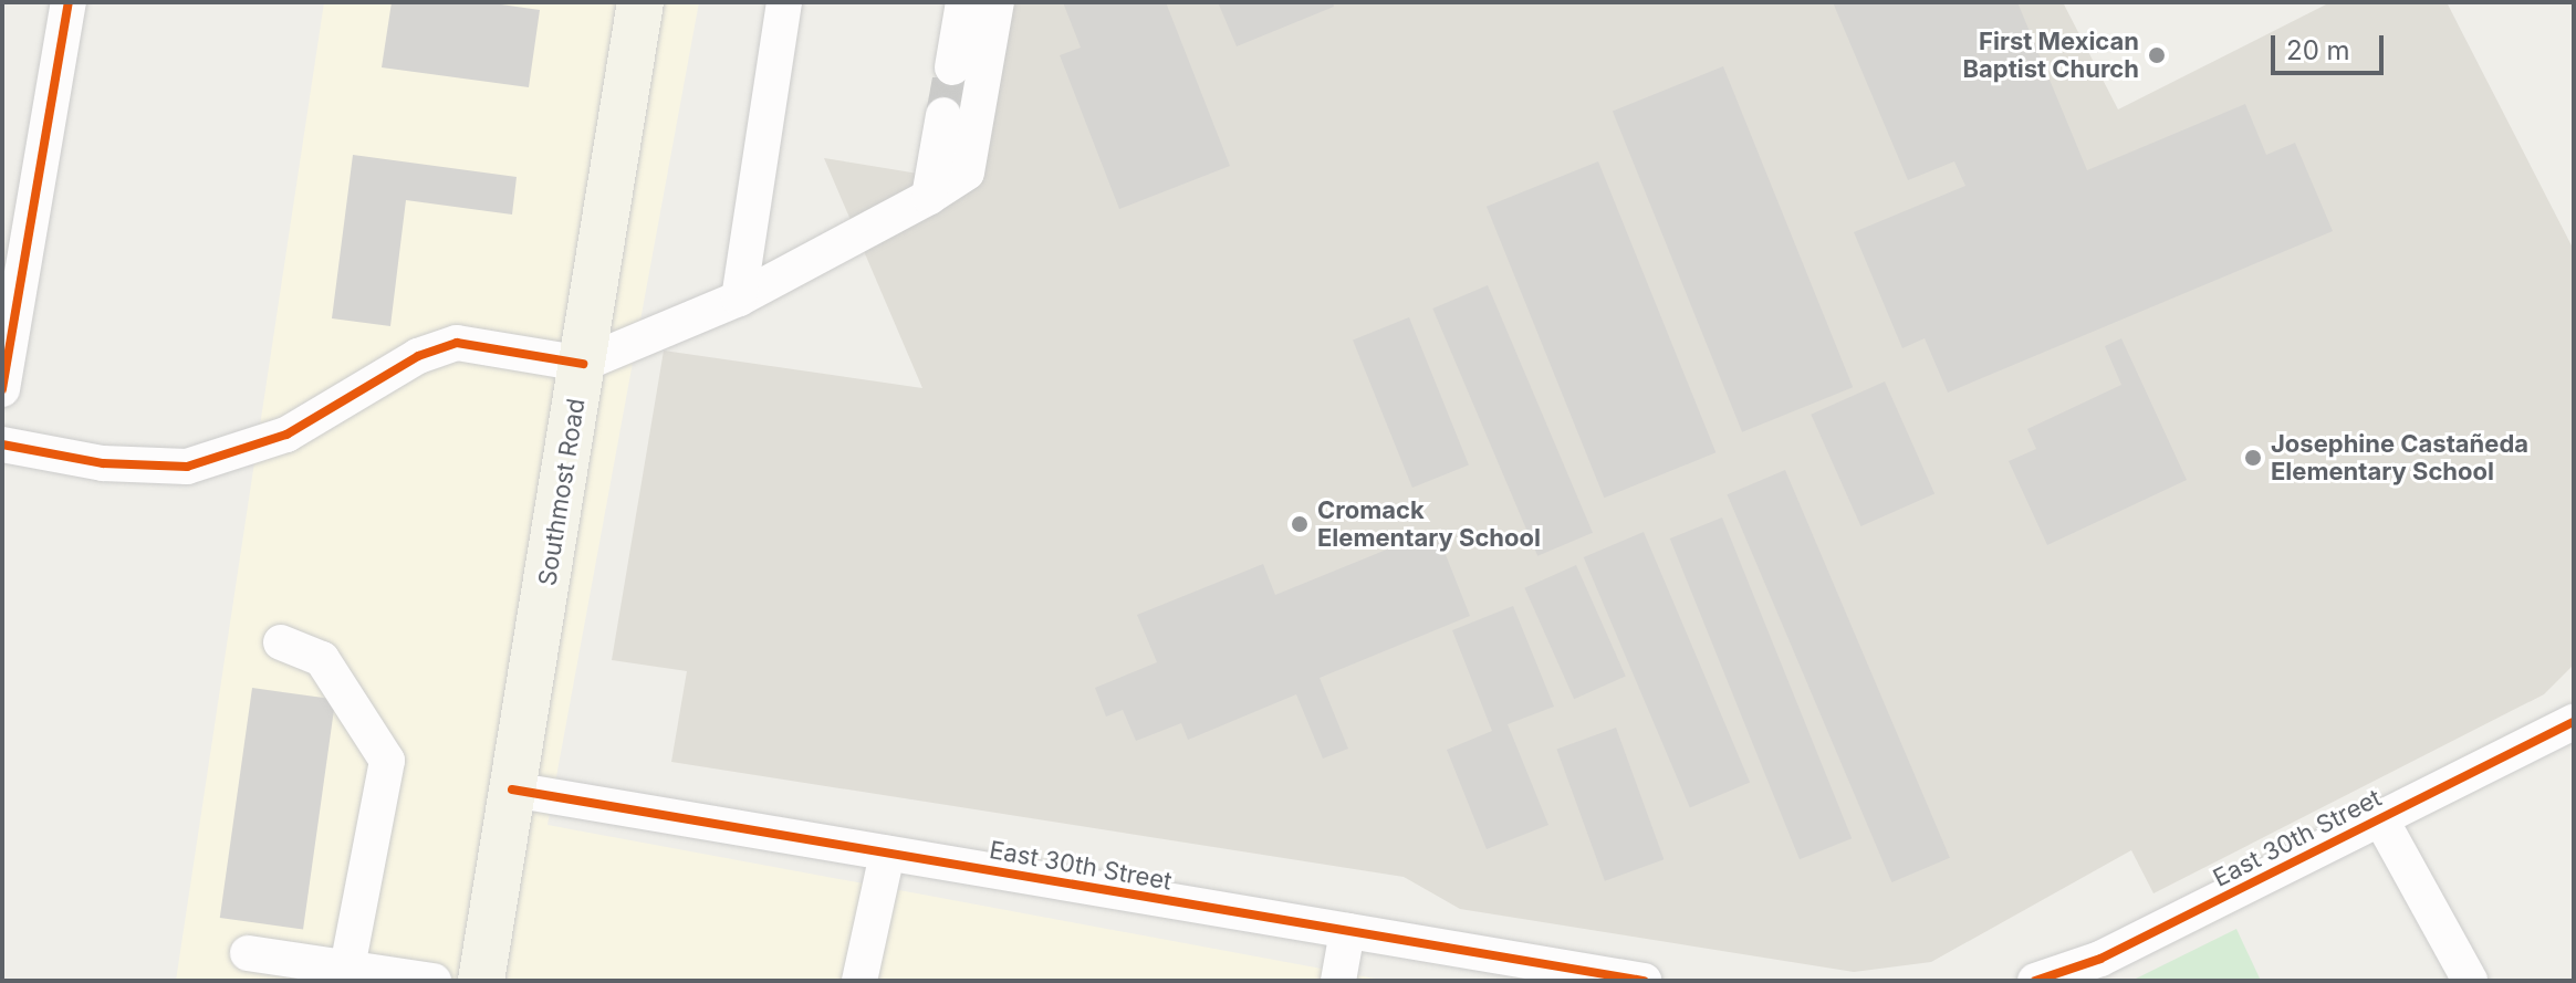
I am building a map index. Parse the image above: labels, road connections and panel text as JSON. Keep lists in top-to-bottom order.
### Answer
{
  "streets": {
    "main road": ["Southmost Road"],
    "street": ["East 30th Street"]
  },
  "crossings": [
    ["Southmost Road", "East 30th Street"]
  ],
  "places": ["First Mexican Baptist Church", "Josephine Castañeda Elementary School", "Cromack Elementary School"],
  "scale_bar": "20 m"
}
